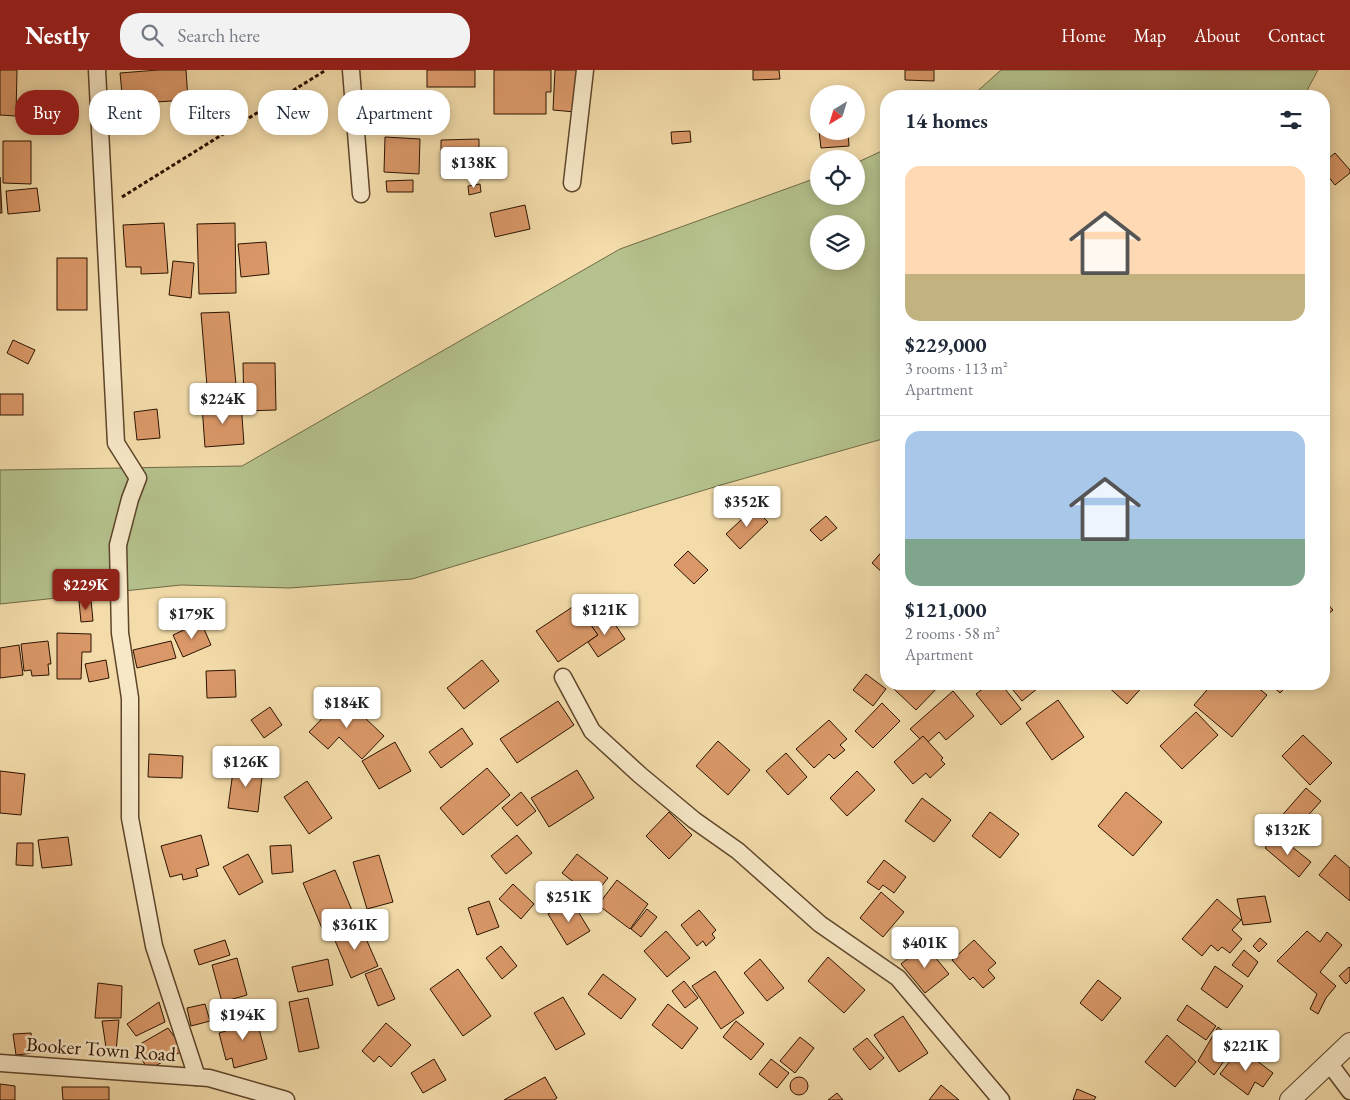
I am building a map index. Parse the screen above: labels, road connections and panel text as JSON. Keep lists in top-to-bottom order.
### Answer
{
  "streets": {
    "street": ["Booker Town Road"]
  },
  "north": "bottom left",
  "page": {
    "header": "Nestly",
    "search": "Search here",
    "nav": [
      "Home",
      "Map",
      "About",
      "Contact"
    ],
    "chip": [
      "Buy",
      "Rent",
      "Filters",
      "New",
      "Apartment"
    ],
    "heading": "14 homes",
    "price": [
      "$138K",
      "$224K",
      "$352K",
      "$229K",
      "$121K",
      "$179K",
      "$184K",
      "$126K",
      "$132K",
      "$251K",
      "$361K",
      "$401K",
      "$194K",
      "$221K"
    ],
    "list": [
      {
        "name": "$229,000",
        "note": "3 rooms · 113 m² · Apartment"
      },
      {
        "name": "$121,000",
        "note": "2 rooms · 58 m² · Apartment"
      }
    ]
  }
}
